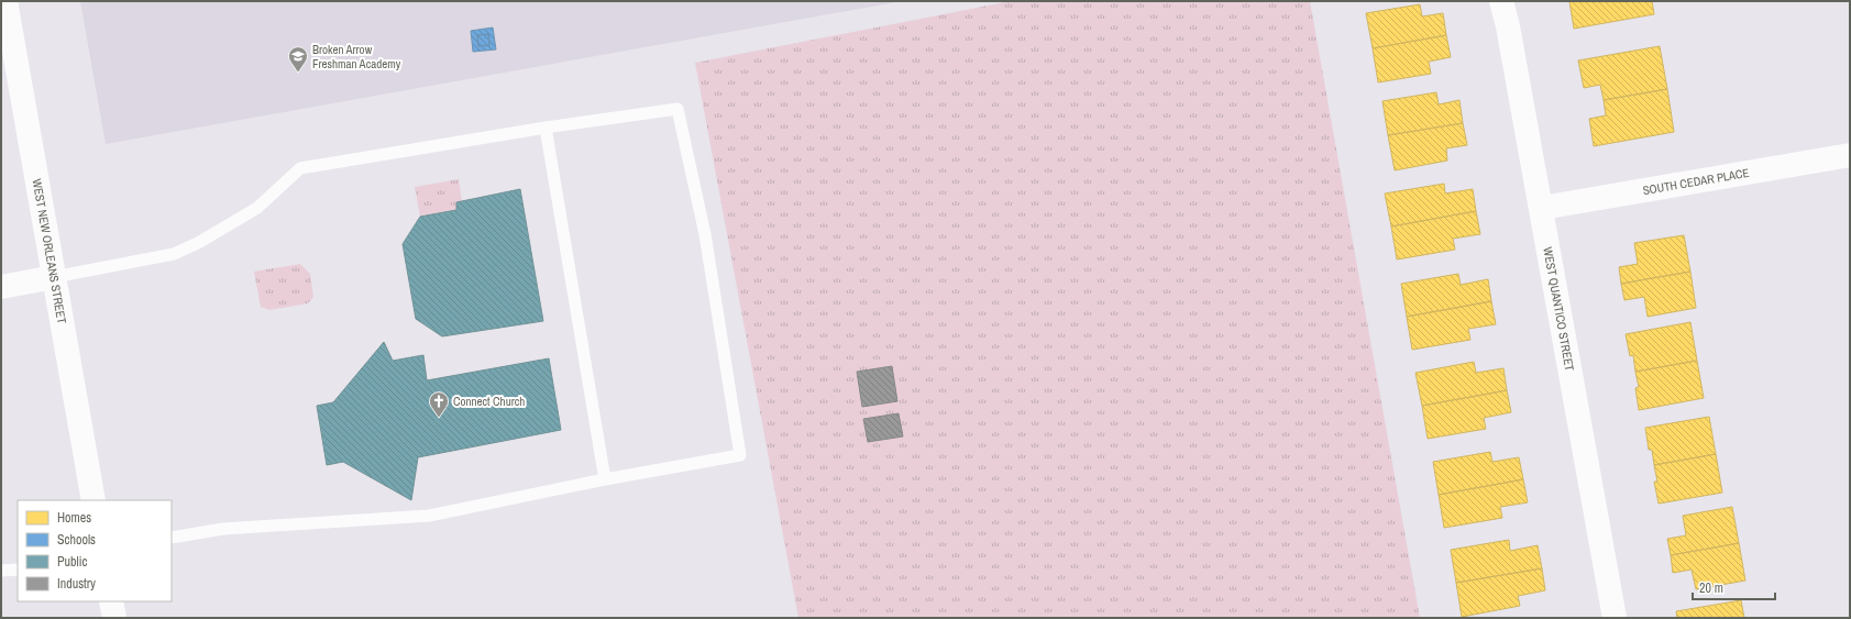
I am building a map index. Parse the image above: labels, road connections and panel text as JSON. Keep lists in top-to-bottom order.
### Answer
{
  "streets": {
    "street": ["SOUTH CEDAR PLACE", "WEST NEW ORLEANS STREET", "WEST QUANTICO STREET"]
  },
  "crossings": [
    ["SOUTH CEDAR PLACE", "WEST QUANTICO STREET"]
  ],
  "places": {
    "school or university": ["Broken Arrow Freshman Academy"],
    "church": ["Connect Church"]
  },
  "legend": [
    "Homes",
    "Schools",
    "Public",
    "Industry"
  ],
  "scale_bar": "20 m"
}
